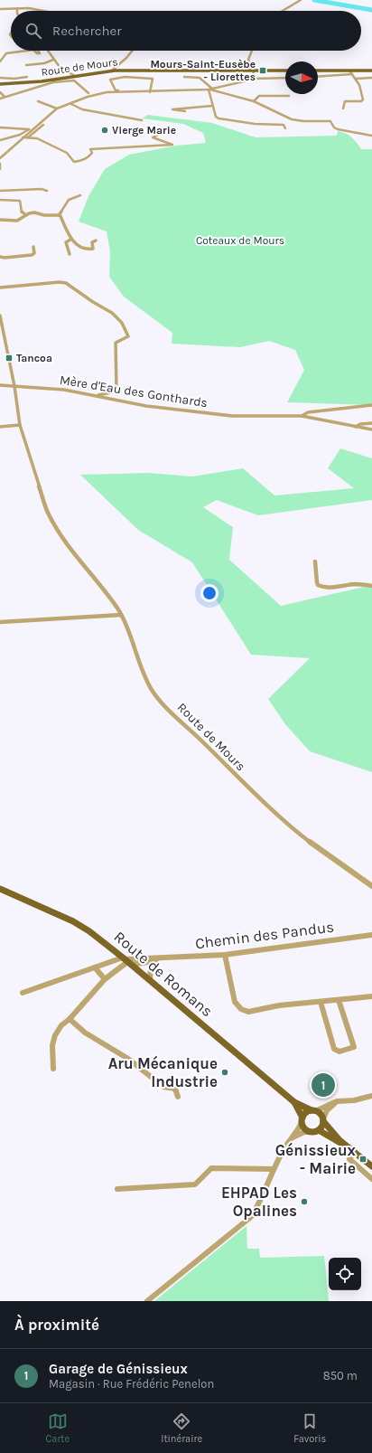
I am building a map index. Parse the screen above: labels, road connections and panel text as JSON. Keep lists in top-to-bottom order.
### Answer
{
  "streets": {
    "main road": ["Route de Mours", "Route de Romans"],
    "street": ["Mère d'Eau des Gonthards", "Chemin des Pandus"]
  },
  "crossings": [
    ["Route de Mours", "Mère d'Eau des Gonthards"],
    ["Chemin des Pandus", "Route de Romans"]
  ],
  "parks": ["Coteaux de Mours"],
  "places": {
    "transit": ["Mours-Saint-Eusèbe - Liorettes", "Tancoa", "Génissieux - Mairie"],
    "other": ["Vierge Marie", "Aru Mécanique Industrie", "EHPAD Les Opalines"]
  },
  "north": "right",
  "page": {
    "search": "Rechercher",
    "pins": "1",
    "heading": "À proximité",
    "list": [
      {
        "mark": "1",
        "name": "Garage de Génissieux",
        "note": "Magasin · Rue Frédéric Penelon",
        "value": "850 m"
      }
    ],
    "nav": ["Carte", "Itinéraire", "Favoris"]
  }
}
